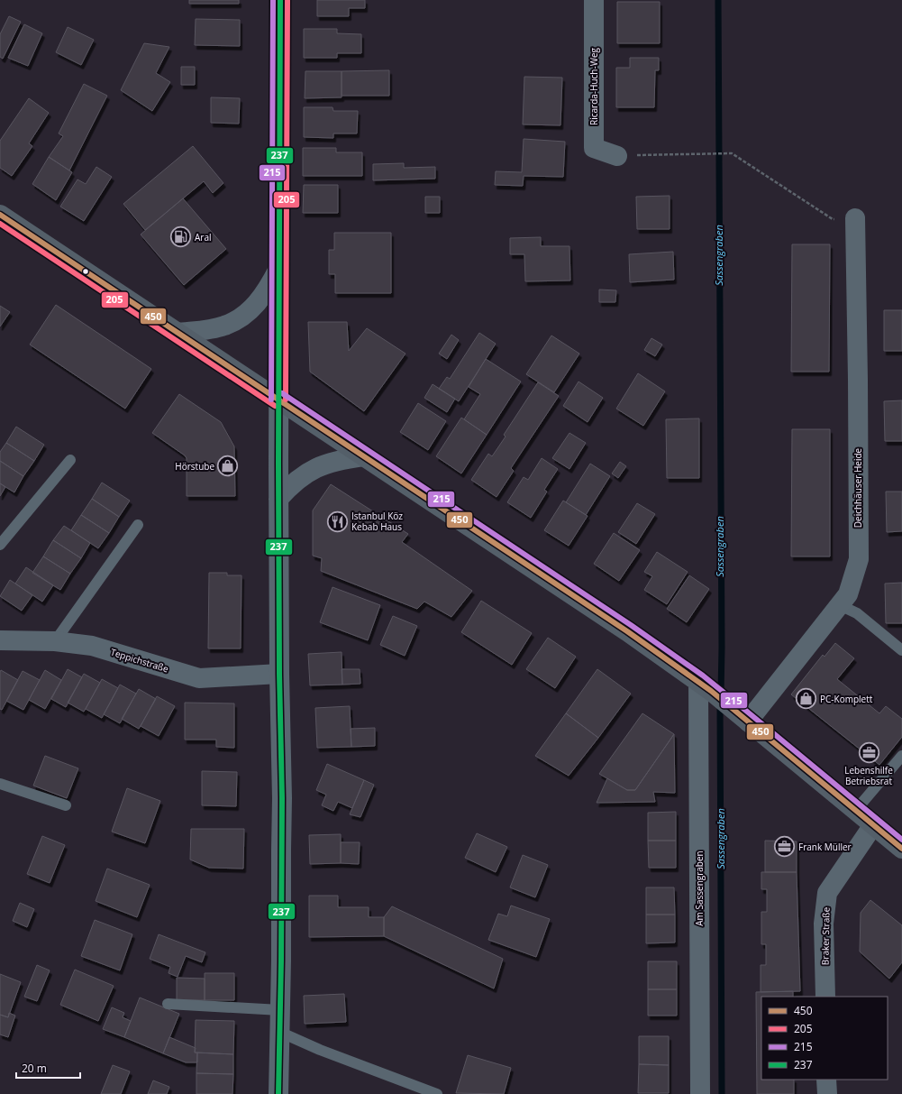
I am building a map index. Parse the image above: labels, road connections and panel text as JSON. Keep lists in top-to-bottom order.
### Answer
{
  "streets": {
    "street": [
      "Ricarda-Huch-Weg",
      "Deichhäuser Heide",
      "Teppichstraße",
      "Am Sassengraben",
      "Braker Straße"
    ]
  },
  "water": ["Sassengraben"],
  "places": {
    "fuel station": ["Aral"],
    "shop": ["Hörstube", "PC-Komplett"],
    "restaurant": ["Istanbul Köz Kebab Haus"],
    "office": ["Lebenshilfe Betriebsrat", "Frank Müller"]
  },
  "lines": [
    "transit line 205",
    "transit line 215",
    "transit line 237",
    "transit line 450"
  ],
  "legend": [
    "450",
    "205",
    "215",
    "237"
  ],
  "scale_bar": "20 m"
}
